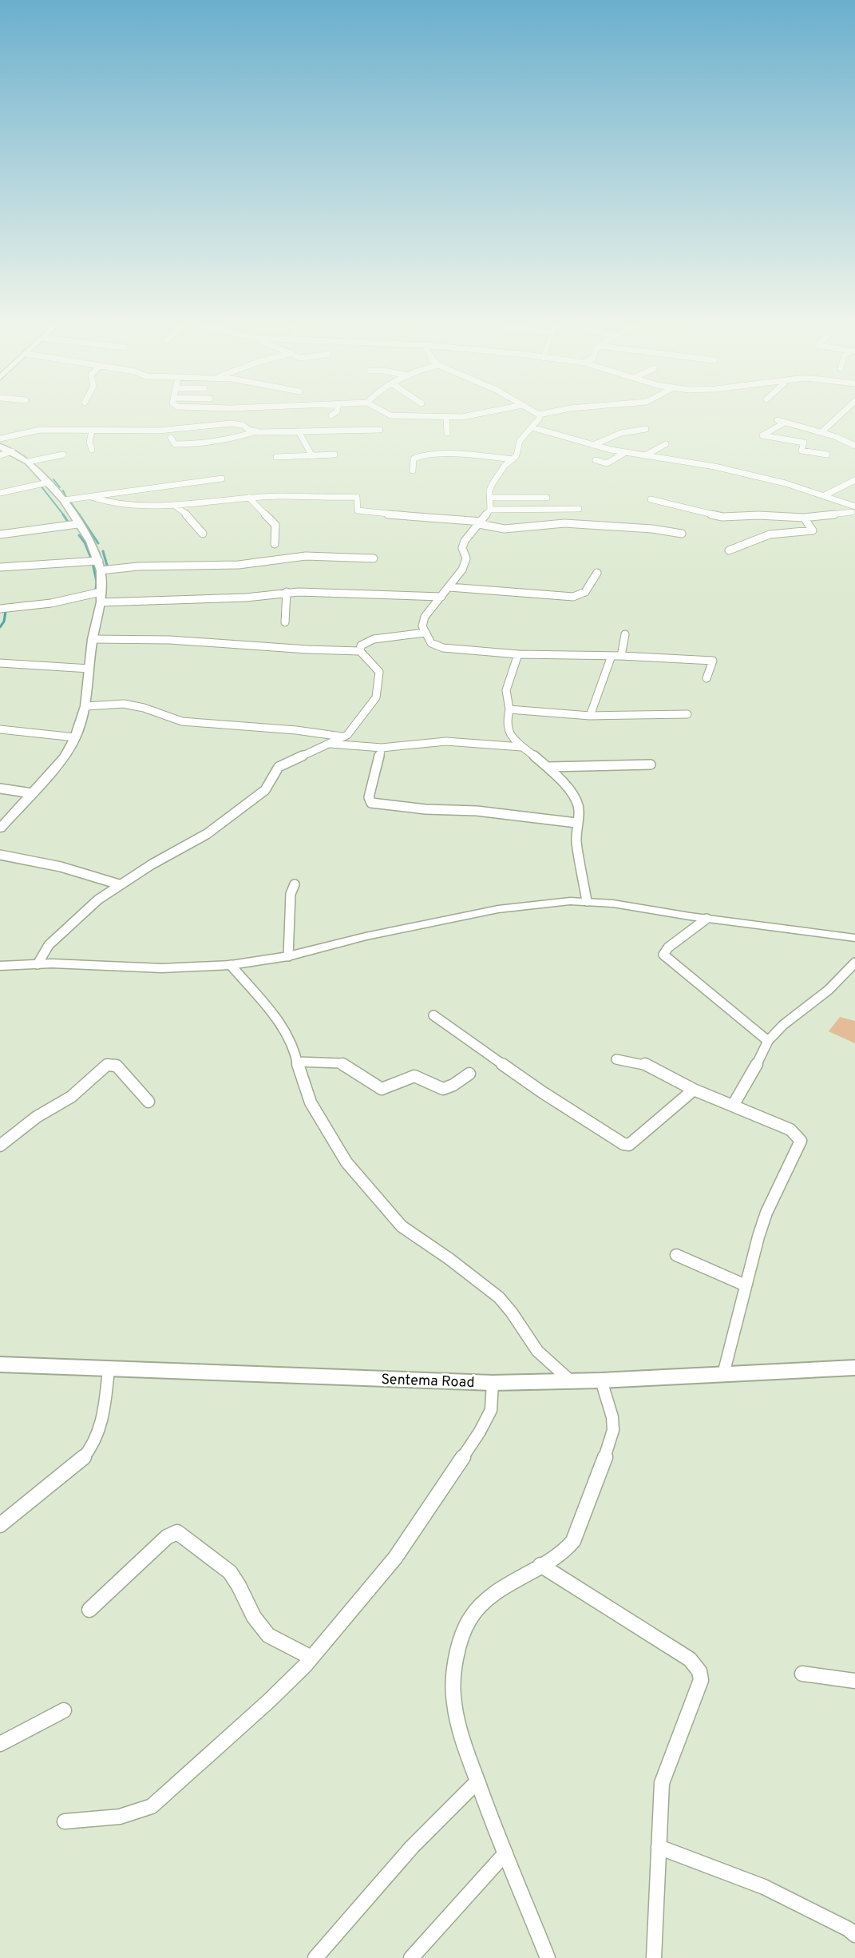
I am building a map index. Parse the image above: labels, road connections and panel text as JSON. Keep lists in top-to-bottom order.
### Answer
{
  "streets": {
    "main road": ["Sentema Road"]
  }
}
